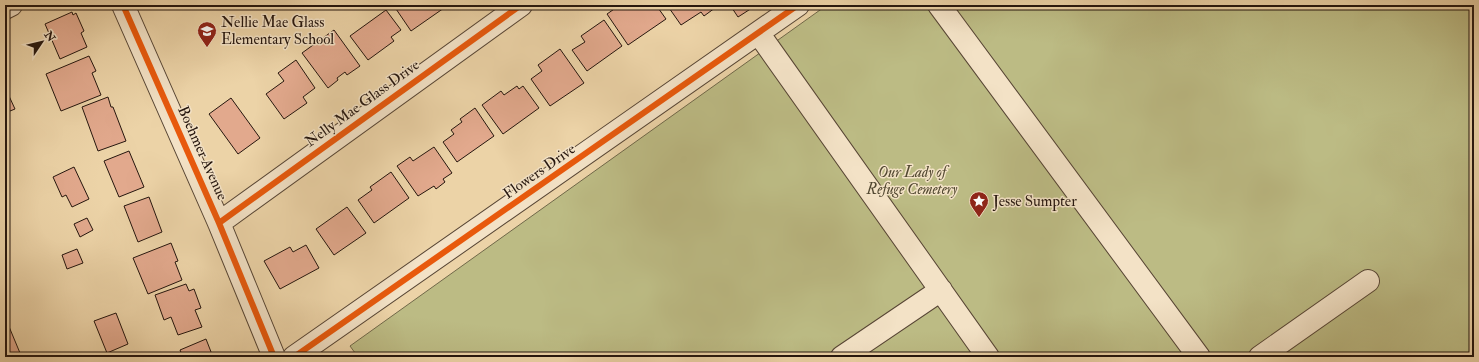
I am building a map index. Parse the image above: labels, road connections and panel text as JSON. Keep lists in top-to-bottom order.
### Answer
{
  "streets": {
    "street": ["Nelly Mae Glass Drive", "Boehmer Avenue", "Flowers Drive"]
  },
  "crossings": [
    ["Nelly Mae Glass Drive", "Boehmer Avenue"]
  ],
  "parks": ["Our Lady of Refuge Cemetery"],
  "places": {
    "school or university": ["Nellie Mae Glass Elementary School"],
    "place": ["Jesse Sumpter"]
  },
  "north": "top right"
}
